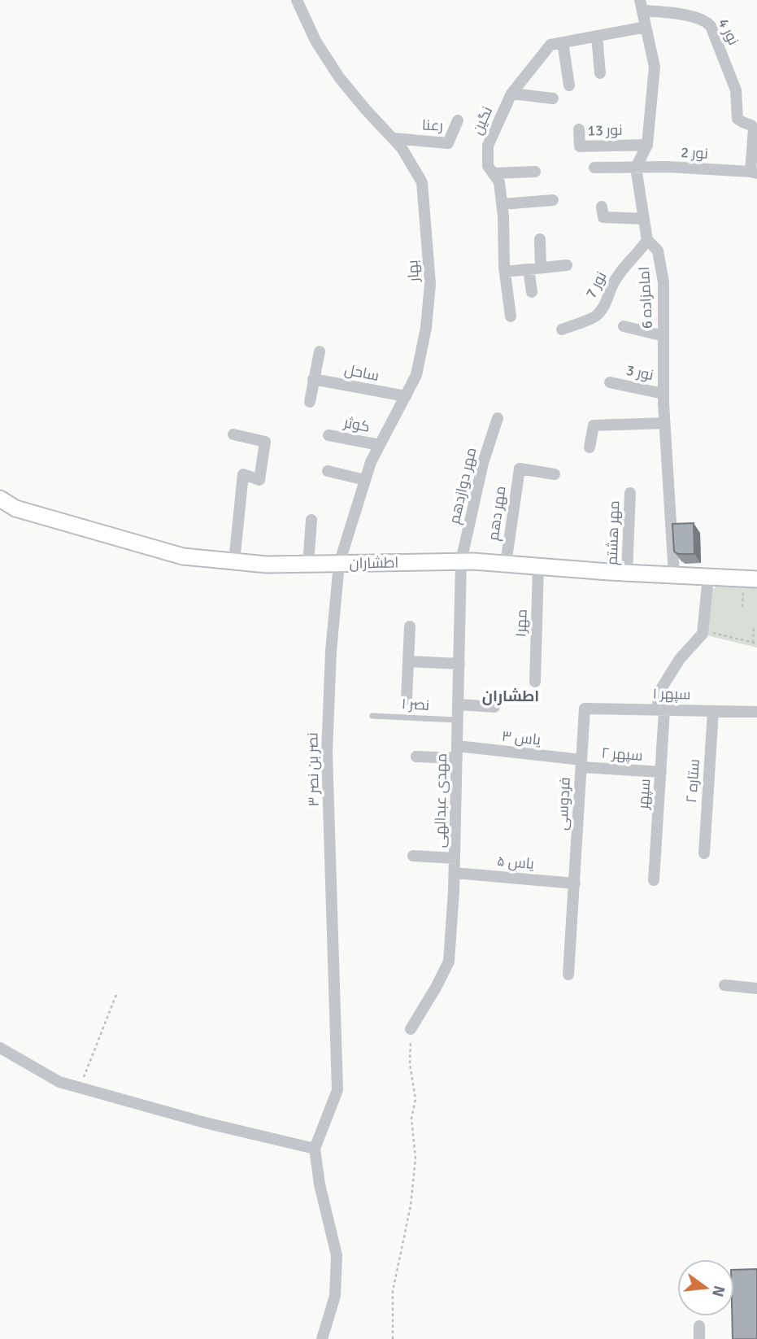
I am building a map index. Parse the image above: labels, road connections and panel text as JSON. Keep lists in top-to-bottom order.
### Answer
{
  "streets": {
    "street": [
      "نور 4",
      "نگین",
      "رعنا",
      "نور 13",
      "نور 2",
      "بهار",
      "نور 7",
      "امامزاده 6",
      "ساحل",
      "نور 3",
      "کوثر",
      "مهر دوازدهم",
      "مهر دهم",
      "مهر هشتم",
      "اطشاران",
      "مهر۱",
      "سپهر ۱",
      "یاس ۳",
      "سپهر ۲",
      "نصر بن نصر ۳",
      "ستاره ۲",
      "سپهر",
      "مهدی عبدالهی",
      "فردوسی",
      "یاس ۵"
    ],
    "lane": ["نصر ۱"]
  },
  "crossings": [
    ["نور 4", "نور 2"],
    ["رعنا", "بهار"],
    ["نور 2", "امامزاده 6"],
    ["بهار", "ساحل"],
    ["بهار", "کوثر"],
    ["بهار", "اطشاران"],
    ["بهار", "نصر بن نصر ۳"],
    ["نور 7", "امامزاده 6"],
    ["امامزاده 6", "نور 3"],
    ["امامزاده 6", "اطشاران"],
    ["مهر دوازدهم", "اطشاران"],
    ["مهر دوازدهم", "مهدی عبدالهی"],
    ["مهر دهم", "اطشاران"],
    ["مهر هشتم", "اطشاران"],
    ["اطشاران", "مهر۱"],
    ["اطشاران", "نصر بن نصر ۳"],
    ["اطشاران", "سپهر"],
    ["اطشاران", "مهدی عبدالهی"],
    ["سپهر ۱", "ستاره ۲"],
    ["سپهر ۱", "سپهر"],
    ["سپهر ۱", "فردوسی"],
    ["نصر ۱", "مهدی عبدالهی"],
    ["یاس ۳", "سپهر ۲"],
    ["یاس ۳", "مهدی عبدالهی"],
    ["یاس ۳", "فردوسی"],
    ["سپهر ۲", "سپهر"],
    ["سپهر ۲", "فردوسی"],
    ["مهدی عبدالهی", "یاس ۵"],
    ["فردوسی", "یاس ۵"]
  ],
  "districts": ["اطشاران"],
  "north": "right"
}
